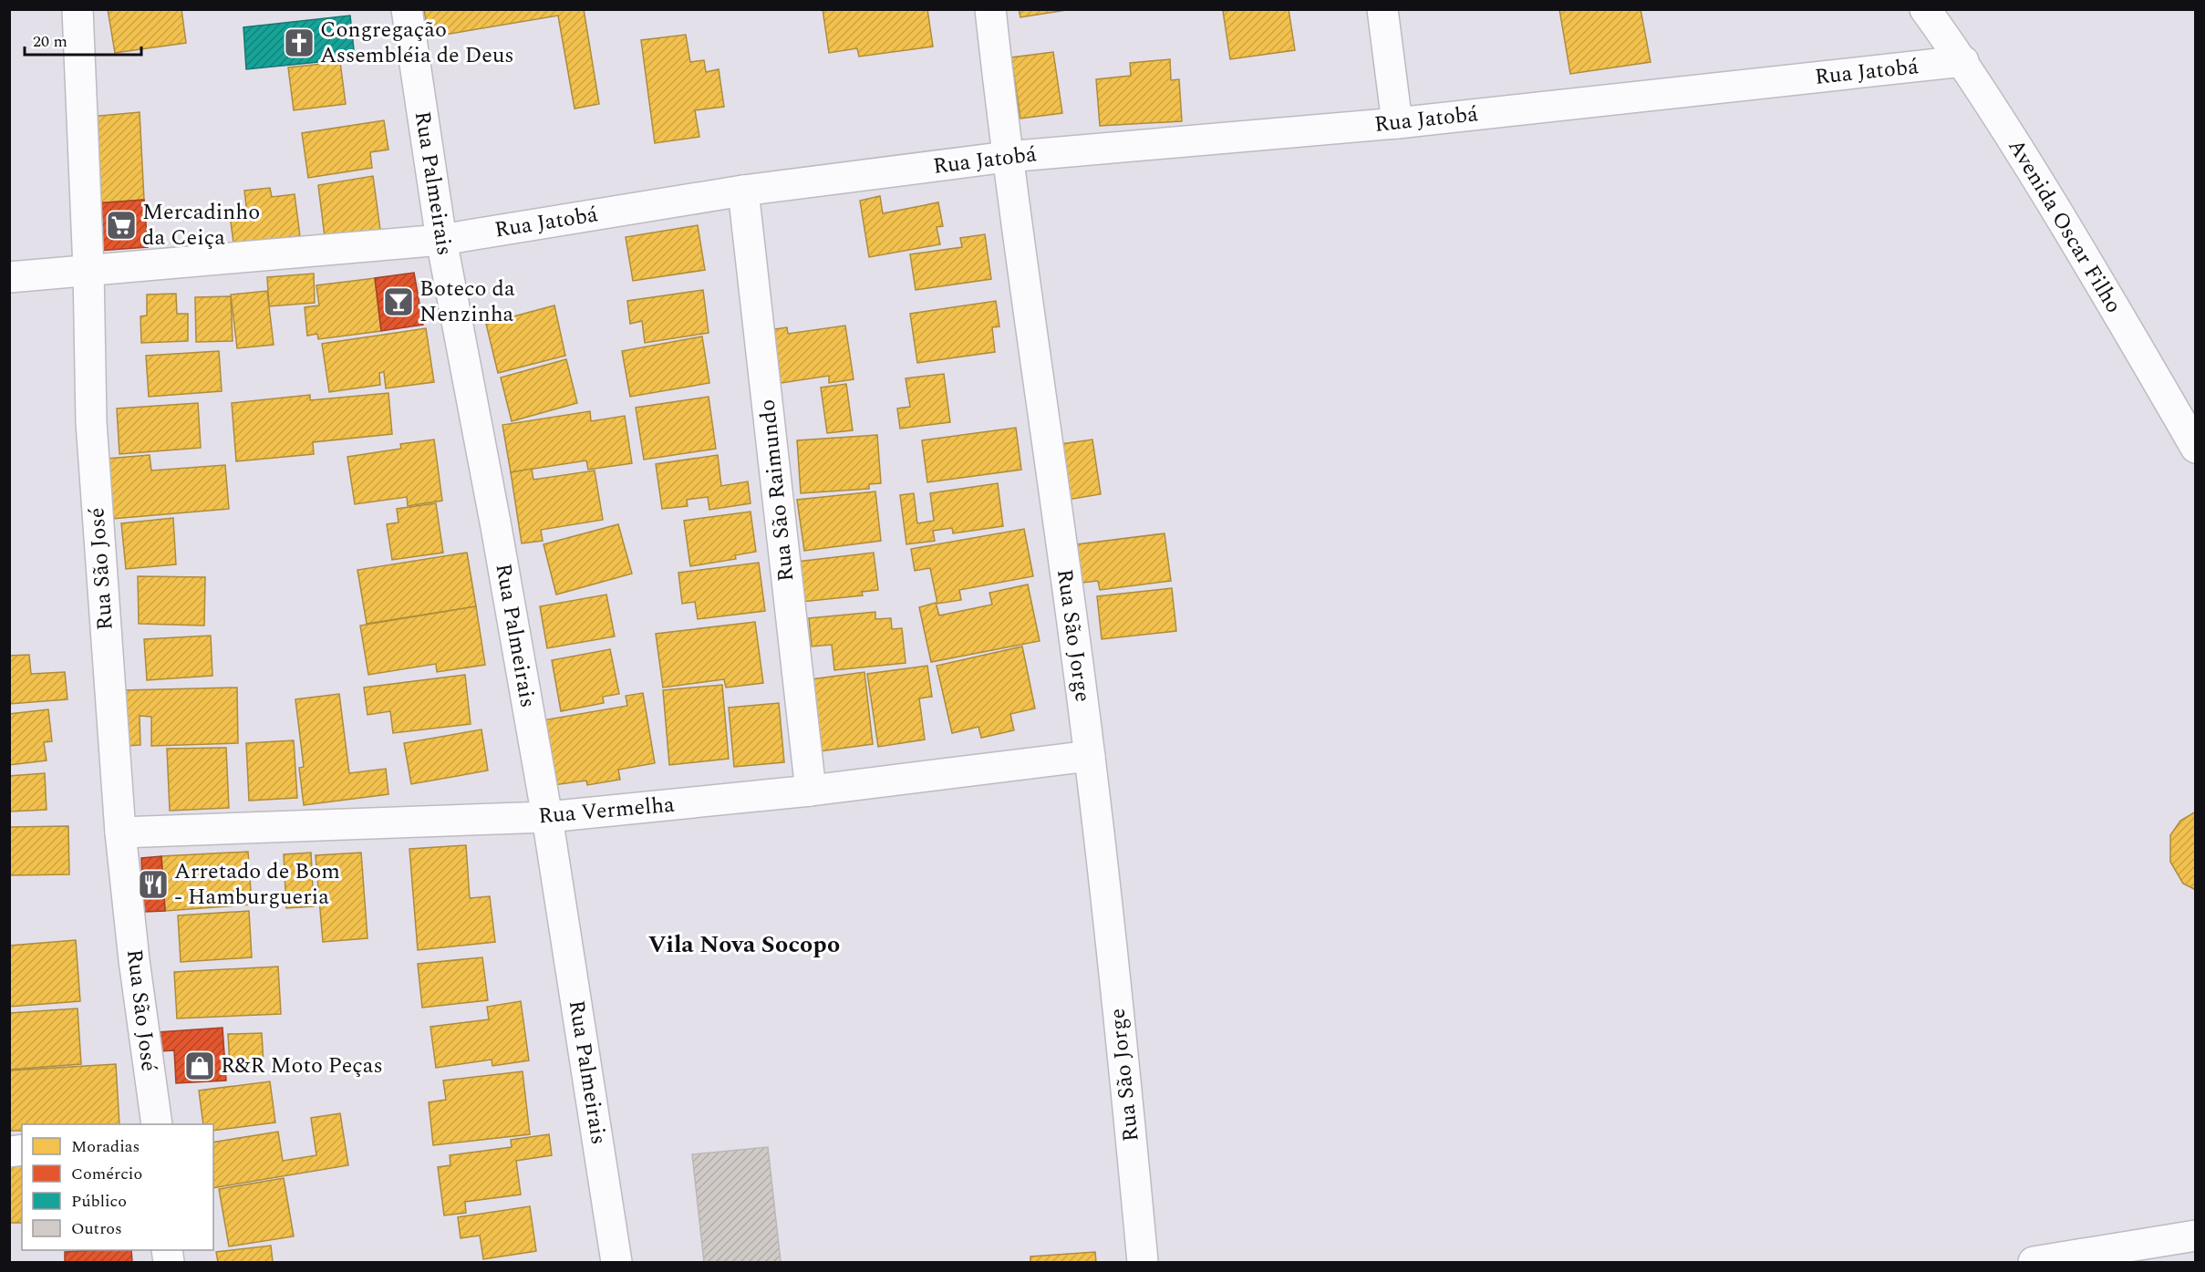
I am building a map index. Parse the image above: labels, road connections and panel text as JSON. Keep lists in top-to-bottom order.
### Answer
{
  "streets": {
    "street": [
      "Rua Jatobá",
      "Rua Palmeirais",
      "Avenida Oscar Filho",
      "Rua São Raimundo",
      "Rua São José",
      "Rua São Jorge",
      "Rua Vermelha"
    ]
  },
  "crossings": [
    ["Rua Jatobá", "Rua Palmeirais"],
    ["Rua Jatobá", "Avenida Oscar Filho"],
    ["Rua Jatobá", "Rua São Raimundo"],
    ["Rua Jatobá", "Rua São José"],
    ["Rua Jatobá", "Rua São Jorge"],
    ["Rua Palmeirais", "Rua Vermelha"],
    ["Rua São Raimundo", "Rua Vermelha"],
    ["Rua São José", "Rua Vermelha"],
    ["Rua São Jorge", "Rua Vermelha"]
  ],
  "districts": ["Vila Nova Socopo"],
  "places": {
    "church": ["Congregação Assembléia de Deus"],
    "supermarket": ["Mercadinho da Ceiça"],
    "bar": ["Boteco da Nenzinha"],
    "restaurant": ["Arretado de Bom - Hamburgueria"],
    "shop": ["R&R Moto Peças"]
  },
  "legend": [
    "Moradias",
    "Comércio",
    "Público",
    "Outros"
  ],
  "scale_bar": "20 m"
}
